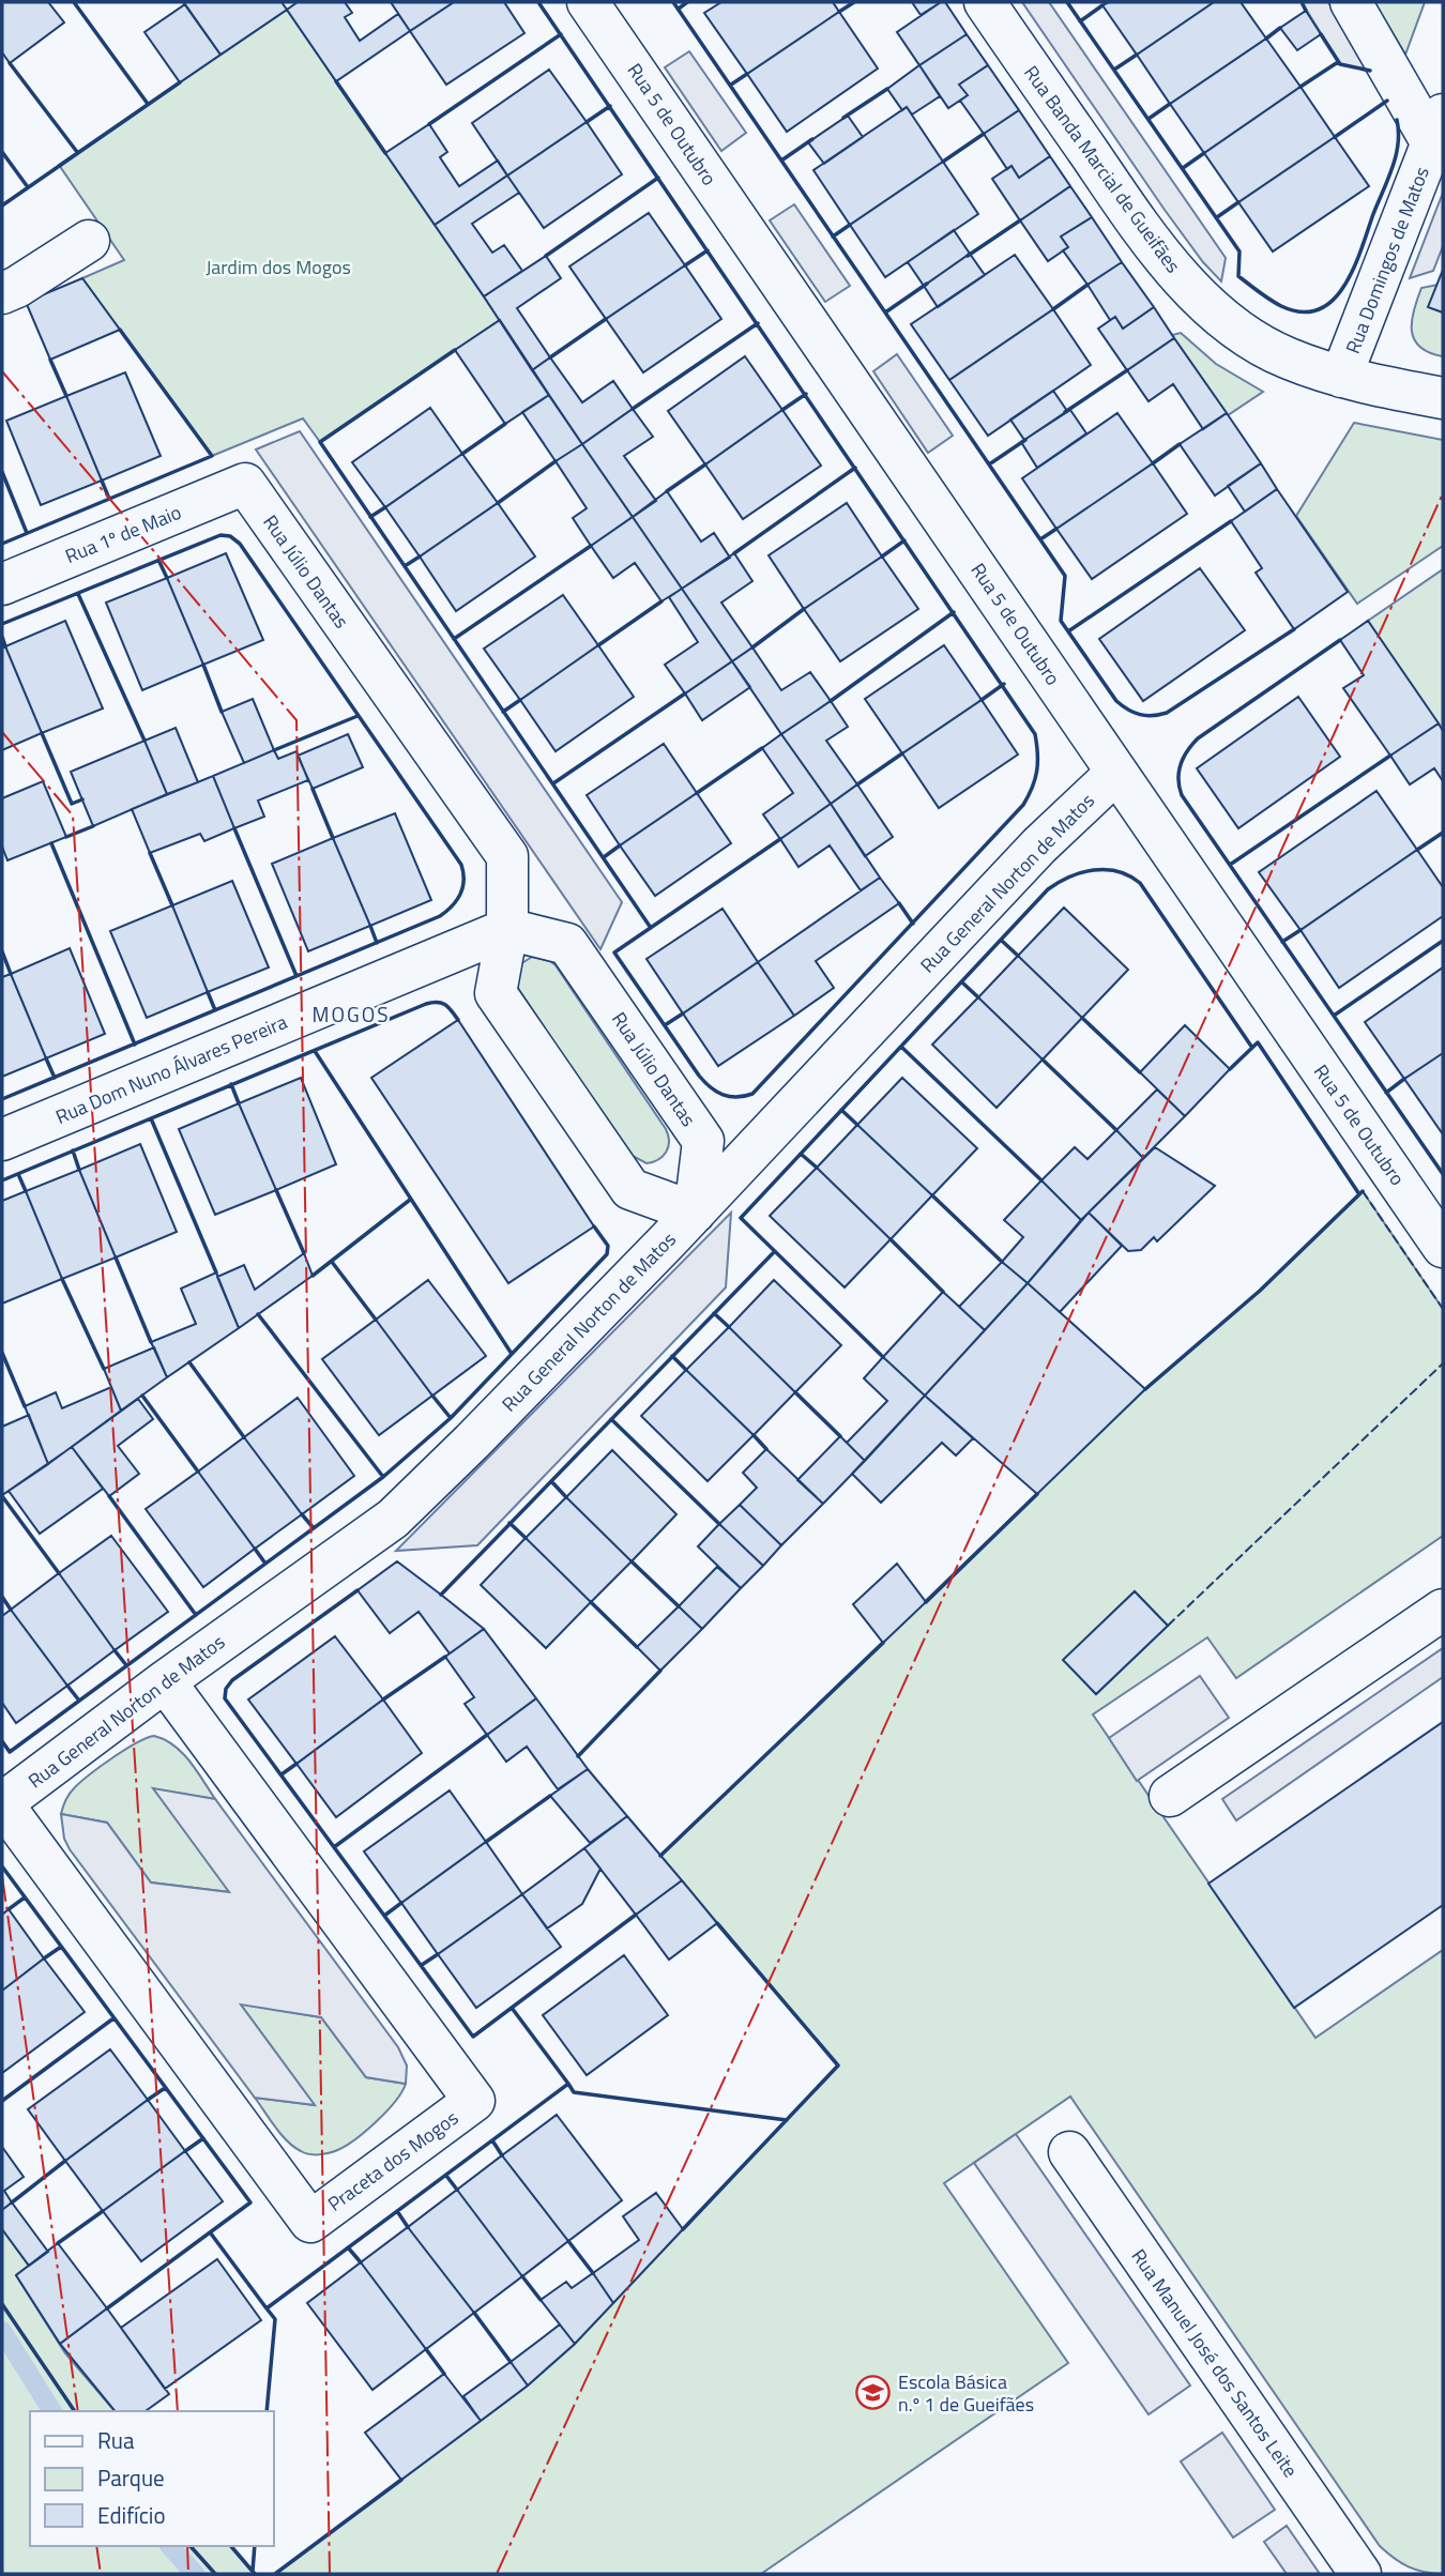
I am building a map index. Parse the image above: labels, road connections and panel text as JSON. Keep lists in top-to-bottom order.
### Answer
{
  "streets": {
    "street": [
      "Rua 5 de Outubro",
      "Rua Banda Marcial de Gueifães",
      "Rua Domingos de Matos",
      "Rua 1º de Maio",
      "Rua Júlio Dantas",
      "Rua General Norton de Matos",
      "Rua Dom Nuno Álvares Pereira",
      "Praceta dos Mogos",
      "Rua Manuel José dos Santos Leite"
    ]
  },
  "crossings": [
    ["Rua 5 de Outubro", "Rua General Norton de Matos"],
    ["Rua Banda Marcial de Gueifães", "Rua Domingos de Matos"],
    ["Rua 1º de Maio", "Rua Júlio Dantas"],
    ["Rua Júlio Dantas", "Rua General Norton de Matos"],
    ["Rua Júlio Dantas", "Rua Dom Nuno Álvares Pereira"],
    ["Rua General Norton de Matos", "Praceta dos Mogos"]
  ],
  "districts": ["MOGOS"],
  "parks": ["Jardim dos Mogos"],
  "places": {
    "school or university": ["Escola Básica n.º 1 de Gueifães"]
  },
  "legend": ["Rua", "Parque", "Edifício"]
}
